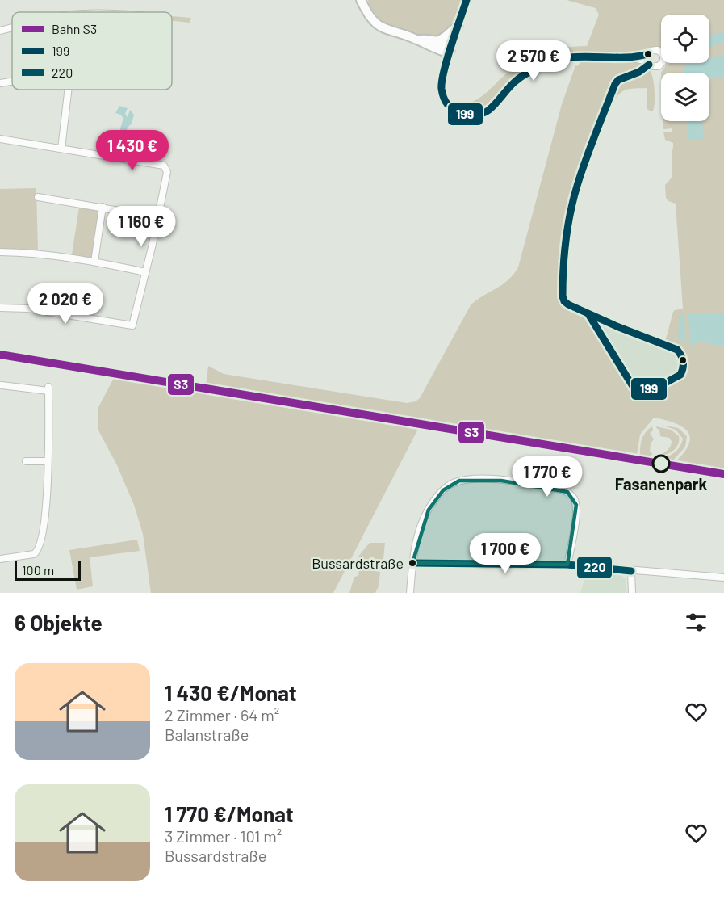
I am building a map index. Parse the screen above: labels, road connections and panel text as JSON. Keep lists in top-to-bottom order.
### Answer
{
  "places": ["Fasanenpark", "Bussardstraße"],
  "lines": ["transit line 199", "rail line S3", "transit line 220"],
  "legend": ["Bahn S3", "199", "220"],
  "scale_bar": "100 m",
  "page": {
    "price": [
      "2 570 €",
      "1 430 €",
      "1 160 €",
      "2 020 €",
      "1 770 €",
      "1 700 €"
    ],
    "scale": "100 m",
    "heading": "6 Objekte",
    "list": [
      {
        "name": "1 430 €/Monat",
        "note": "2 Zimmer · 64 m² · Balanstraße"
      },
      {
        "name": "1 770 €/Monat",
        "note": "3 Zimmer · 101 m² · Bussardstraße"
      }
    ]
  }
}
